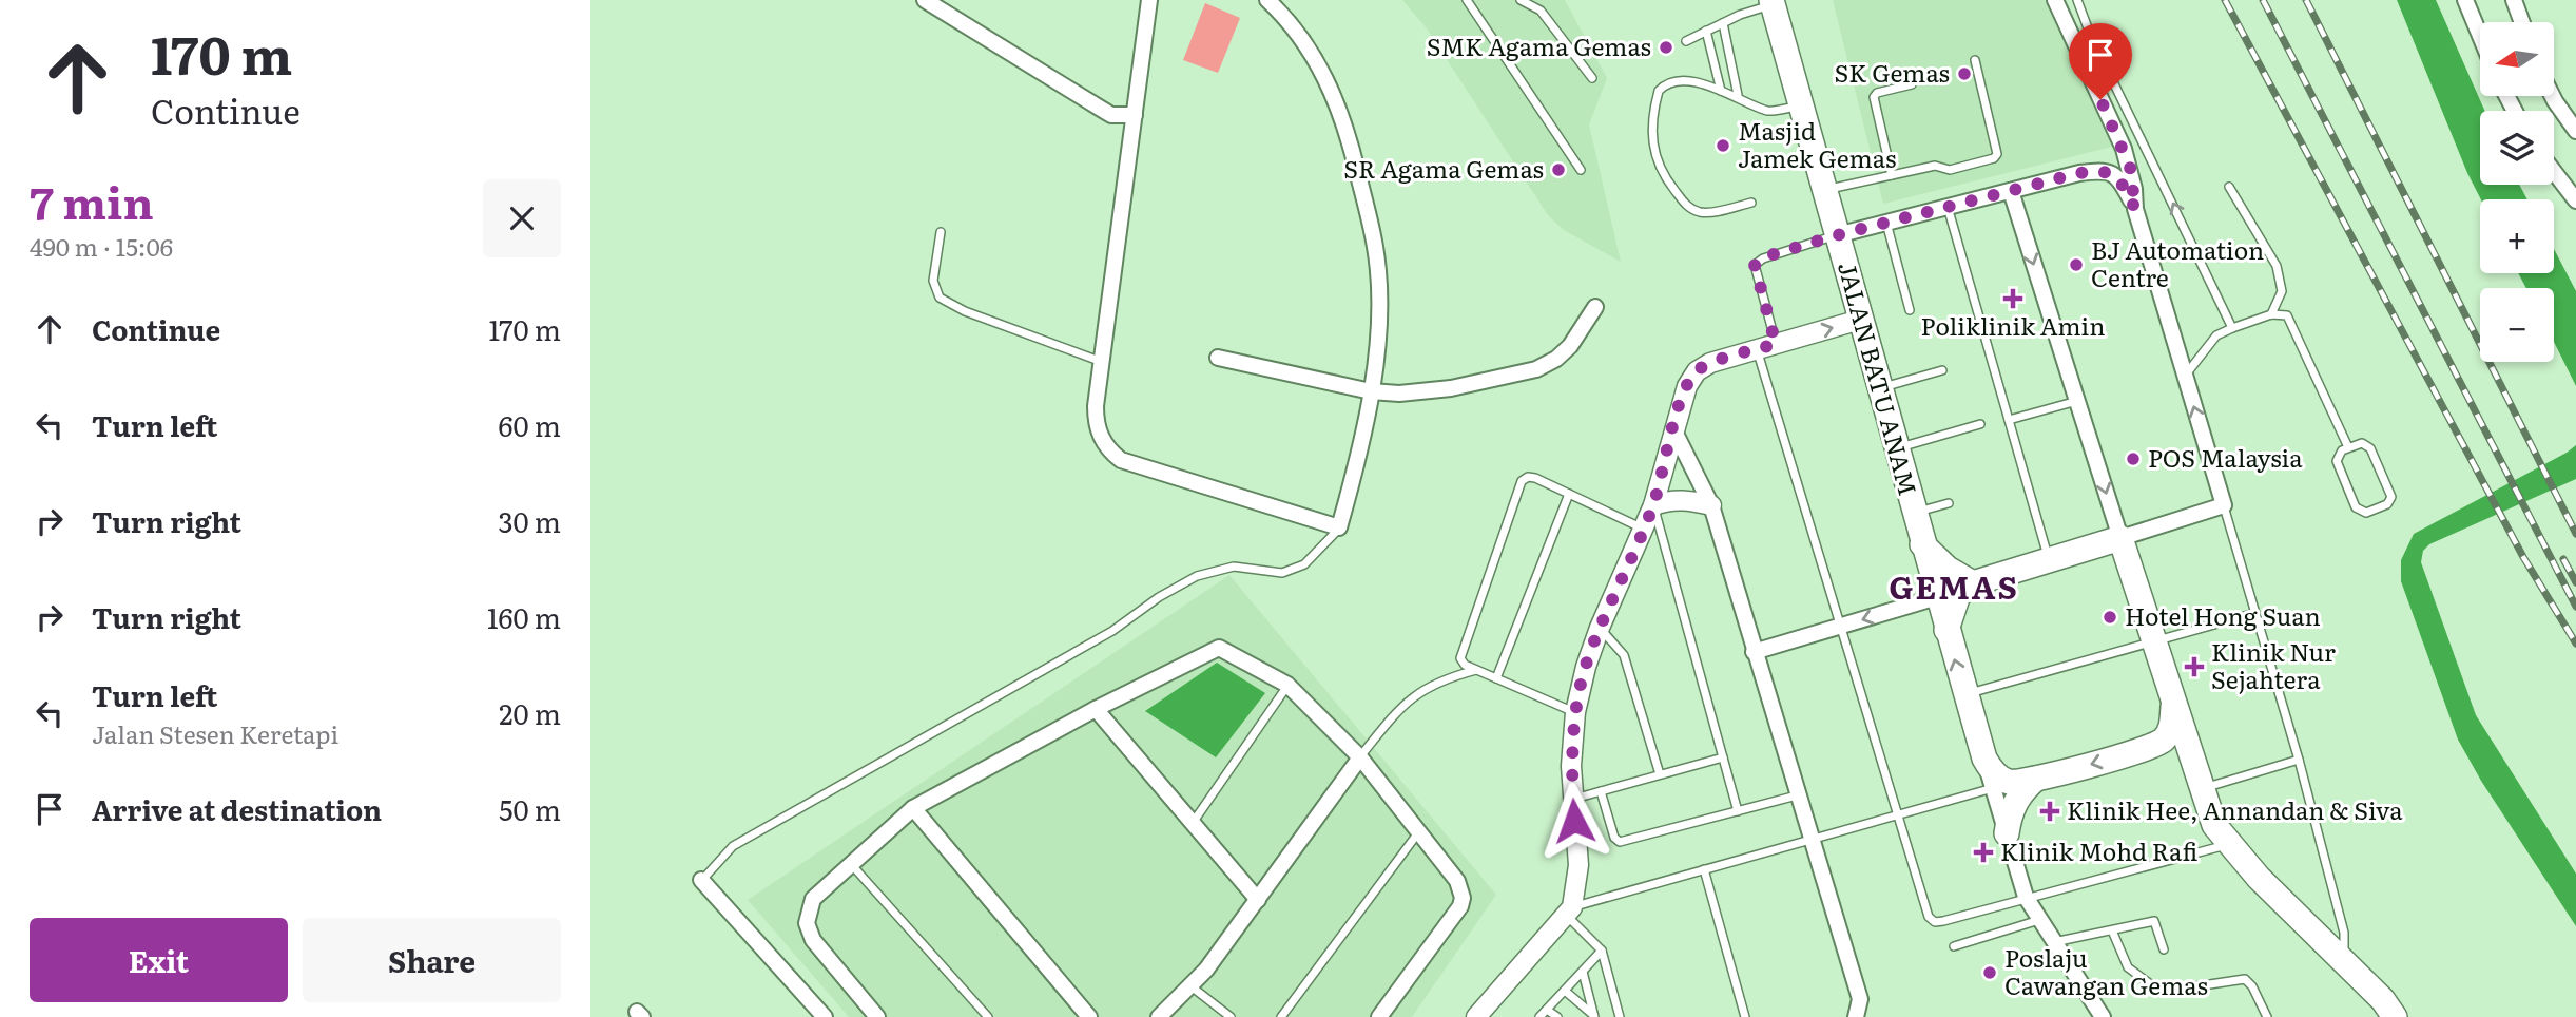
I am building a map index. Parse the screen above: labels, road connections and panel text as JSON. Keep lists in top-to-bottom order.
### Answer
{
  "streets": {
    "highway": ["JALAN BATU ANAM"]
  },
  "districts": ["GEMAS"],
  "places": {
    "other": [
      "SMK Agama Gemas",
      "SK Gemas",
      "Masjid Jamek Gemas",
      "SR Agama Gemas",
      "BJ Automation Centre",
      "POS Malaysia",
      "Hotel Hong Suan",
      "Poslaju Cawangan Gemas"
    ],
    "health": [
      "Poliklinik Amin",
      "Klinik Nur Sejahtera",
      "Klinik Hee, Annandan & Siva",
      "Klinik Mohd Rafi"
    ]
  },
  "north": "left",
  "page": {
    "turn": ["170 m", "Continue"],
    "map_buttons": ["+", "−"],
    "heading": ["7 min", "490 m · 15:06"],
    "list": [
      {
        "name": "Continue",
        "value": "170 m"
      },
      {
        "name": "Turn left",
        "value": "60 m"
      },
      {
        "name": "Turn right",
        "value": "30 m"
      },
      {
        "name": "Turn right",
        "value": "160 m"
      },
      {
        "name": "Turn left",
        "note": "Jalan Stesen Keretapi",
        "value": "20 m"
      },
      {
        "name": "Arrive at destination",
        "value": "50 m"
      }
    ],
    "buttons": ["Exit", "Share"]
  }
}
